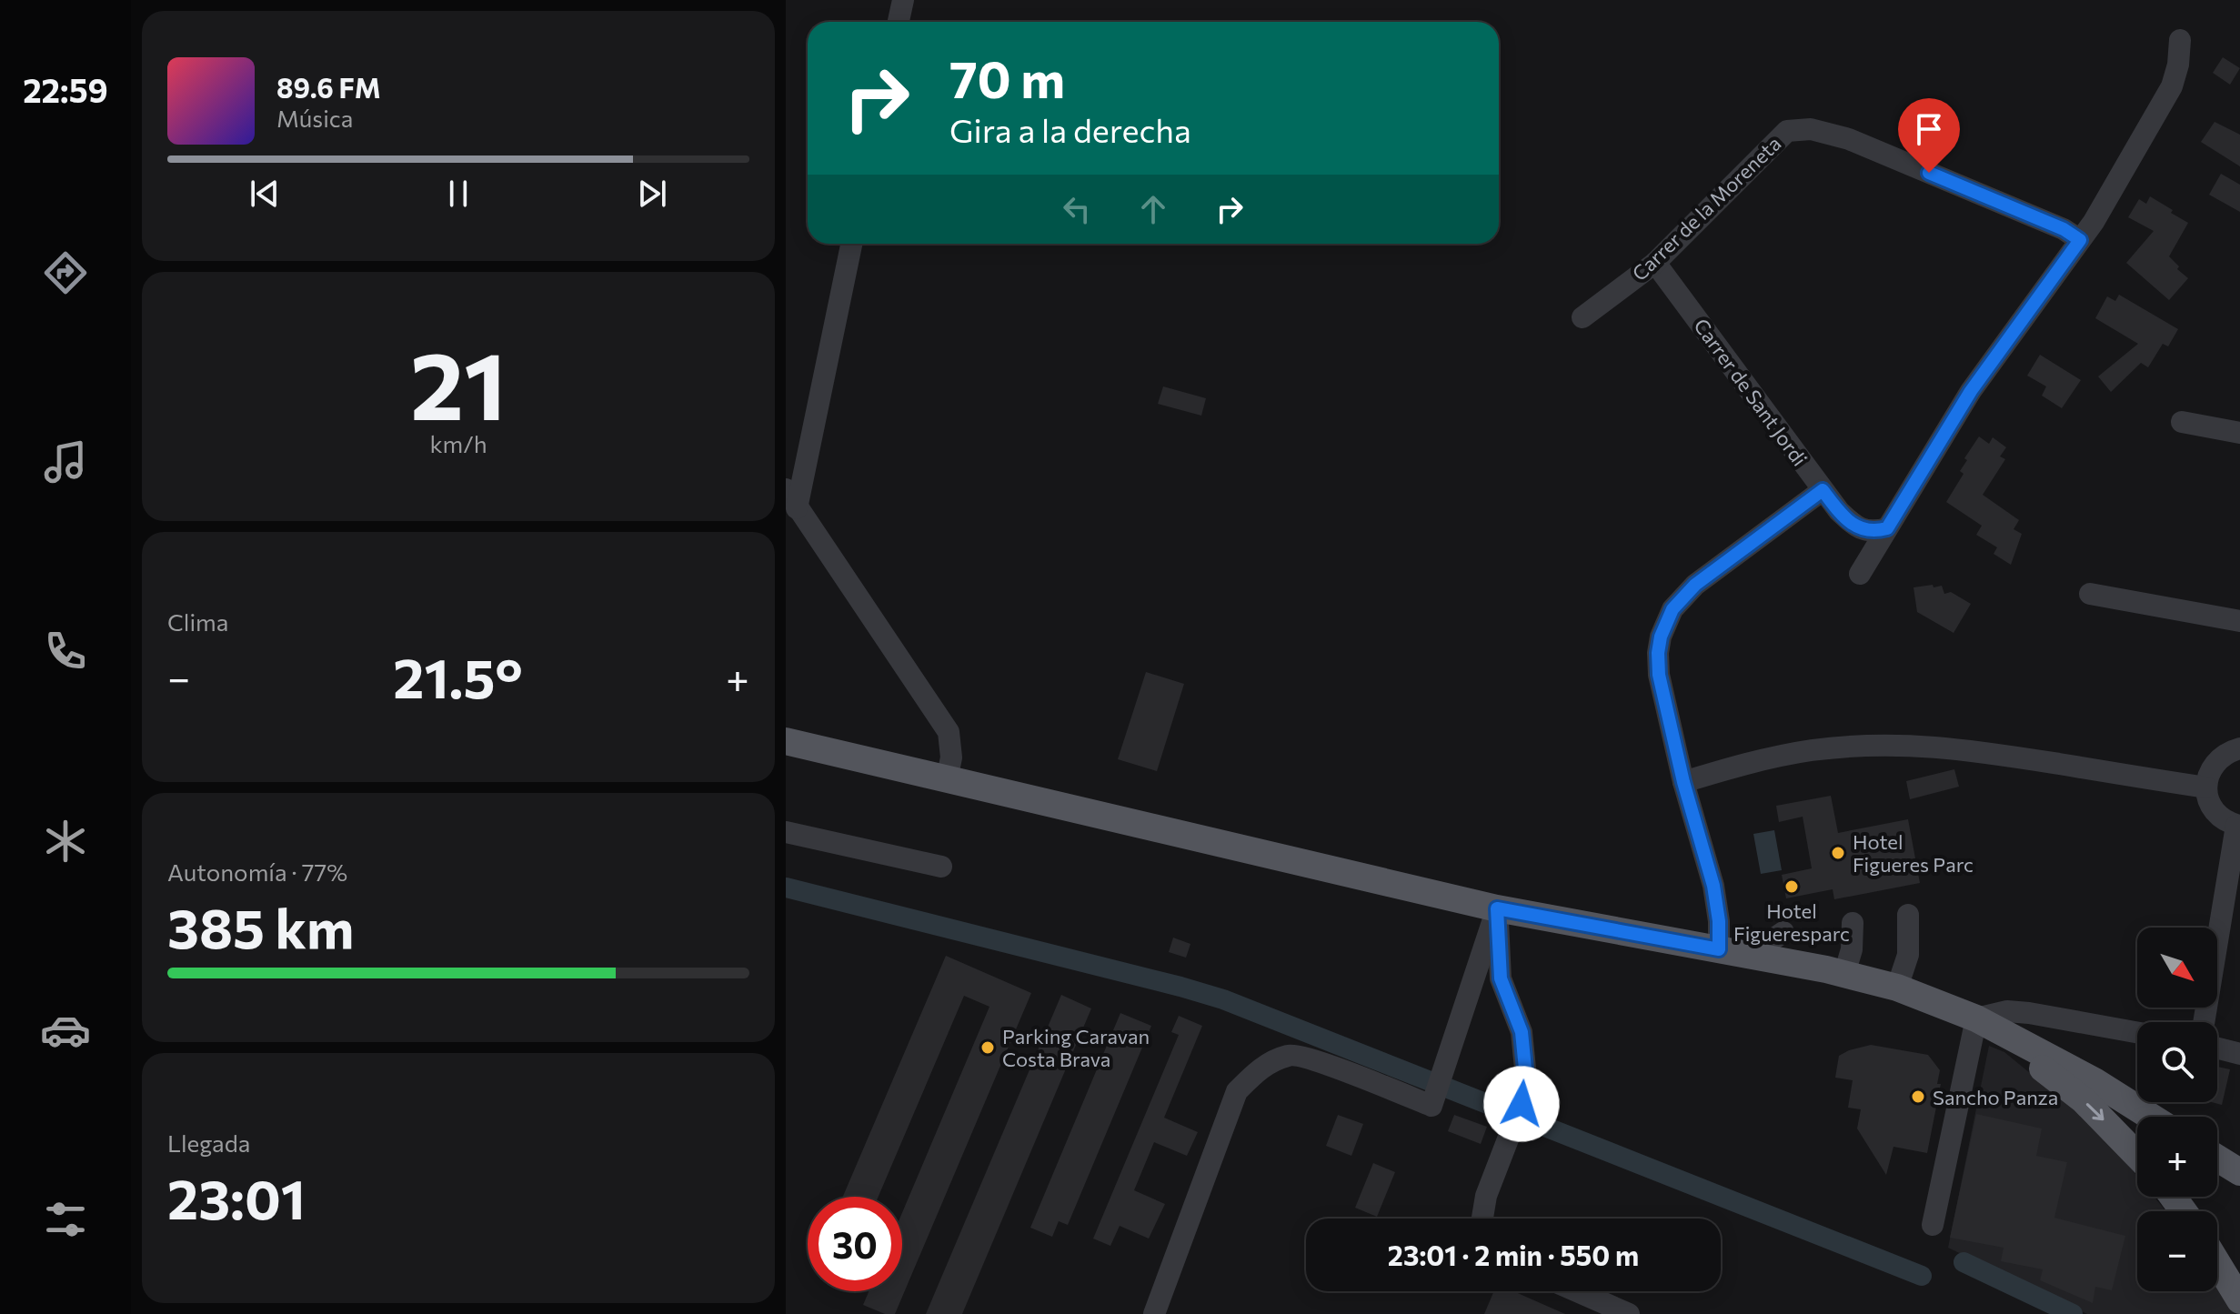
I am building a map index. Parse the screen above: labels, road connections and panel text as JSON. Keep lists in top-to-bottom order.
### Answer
{
  "streets": {
    "street": ["Carrer de la Moreneta", "Carrer de Sant Jordi"]
  },
  "crossings": [
    ["Carrer de la Moreneta", "Carrer de Sant Jordi"]
  ],
  "places": [
    "Hotel Figueres Parc",
    "Hotel Figueresparc",
    "Parking Caravan Costa Brava",
    "Sancho Panza"
  ],
  "north": "bottom right",
  "page": {
    "tabs": "22:59",
    "turn": ["70 m", "Gira a la derecha"],
    "song": ["89.6 FM", "Música"],
    "tile": [
      ["21", "km/h"],
      "Clima",
      ["Autonomía · 77%", "385 km"],
      ["Llegada", "23:01"]
    ],
    "heat": ["−", "21.5°", "+"],
    "map_buttons": ["+", "−"],
    "limit": "30",
    "trip": "23:01 · 2 min · 550 m"
  }
}
